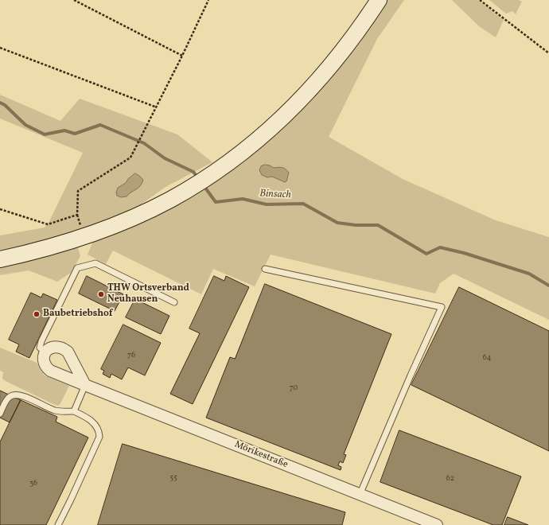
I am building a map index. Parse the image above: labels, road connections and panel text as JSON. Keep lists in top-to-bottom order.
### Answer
{
  "streets": {
    "street": ["Mörikestraße"]
  },
  "water": ["Binsach"],
  "places": ["THW Ortsverband Neuhausen", "Baubetriebshof"],
  "house_numbers": [
    "76",
    "64",
    "70",
    "55",
    "62",
    "36"
  ]
}
